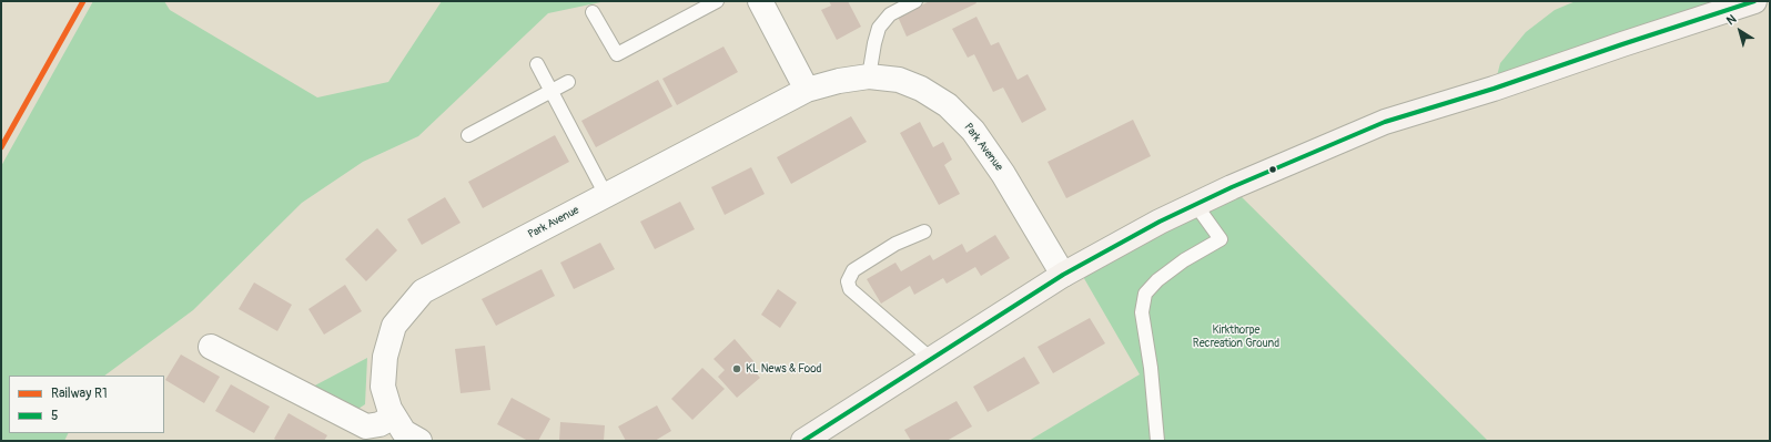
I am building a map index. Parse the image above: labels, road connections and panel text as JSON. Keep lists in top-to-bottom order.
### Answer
{
  "streets": {
    "street": ["Park Avenue"]
  },
  "parks": ["Kirkthorpe Recreation Ground"],
  "places": ["KL News & Food"],
  "lines": ["rail line R1", "transit line 5"],
  "legend": ["Railway R1", "5"],
  "north": "top left"
}
